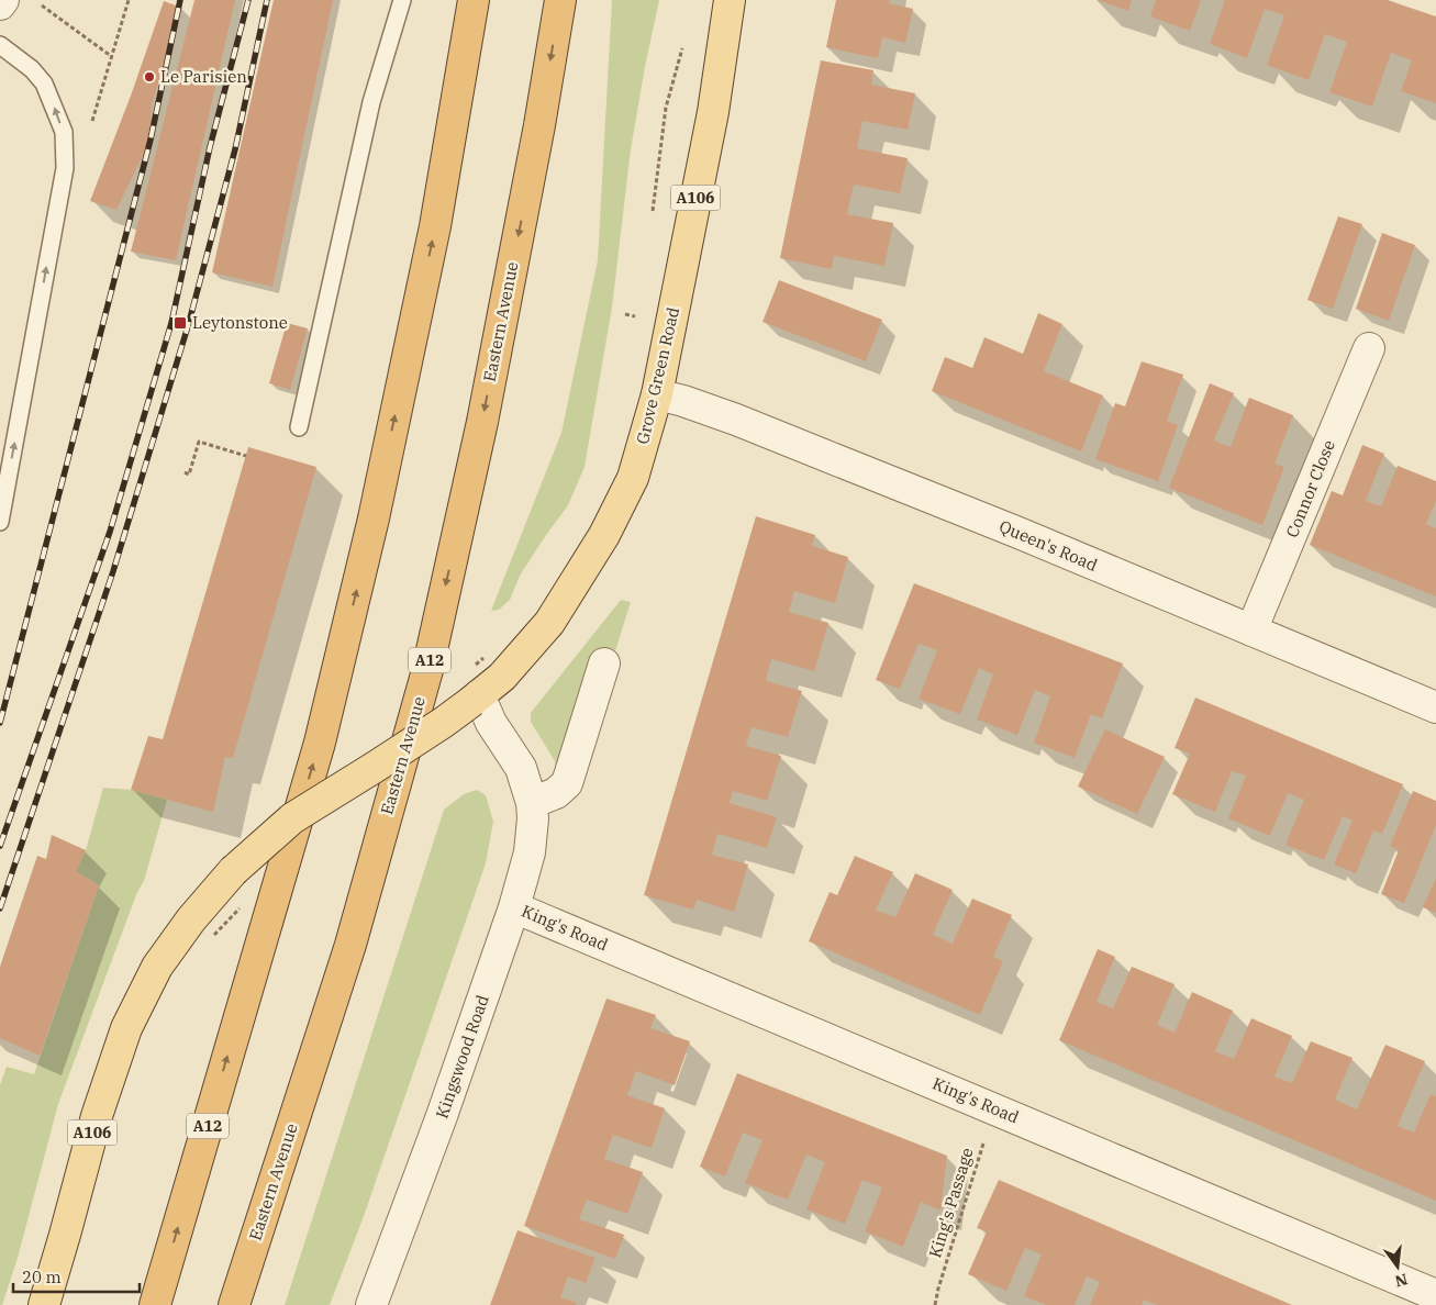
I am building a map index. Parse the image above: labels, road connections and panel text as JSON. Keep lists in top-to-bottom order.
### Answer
{
  "streets": {
    "highway": ["Eastern Avenue", "A12"],
    "main road": ["A106", "Grove Green Road"],
    "street": [
      "Connor Close",
      "Queen's Road",
      "King's Road",
      "Kingswood Road"
    ],
    "path": ["King's Passage"]
  },
  "crossings": [
    ["A106", "Grove Green Road"],
    ["A106", "Kingswood Road"],
    ["Grove Green Road", "Queen's Road"],
    ["Grove Green Road", "Kingswood Road"],
    ["Connor Close", "Queen's Road"],
    ["King's Road", "Kingswood Road"],
    ["King's Road", "King's Passage"]
  ],
  "places": {
    "other": ["Le Parisien"],
    "transit": ["Leytonstone"]
  },
  "scale_bar": "20 m",
  "north": "bottom"
}
